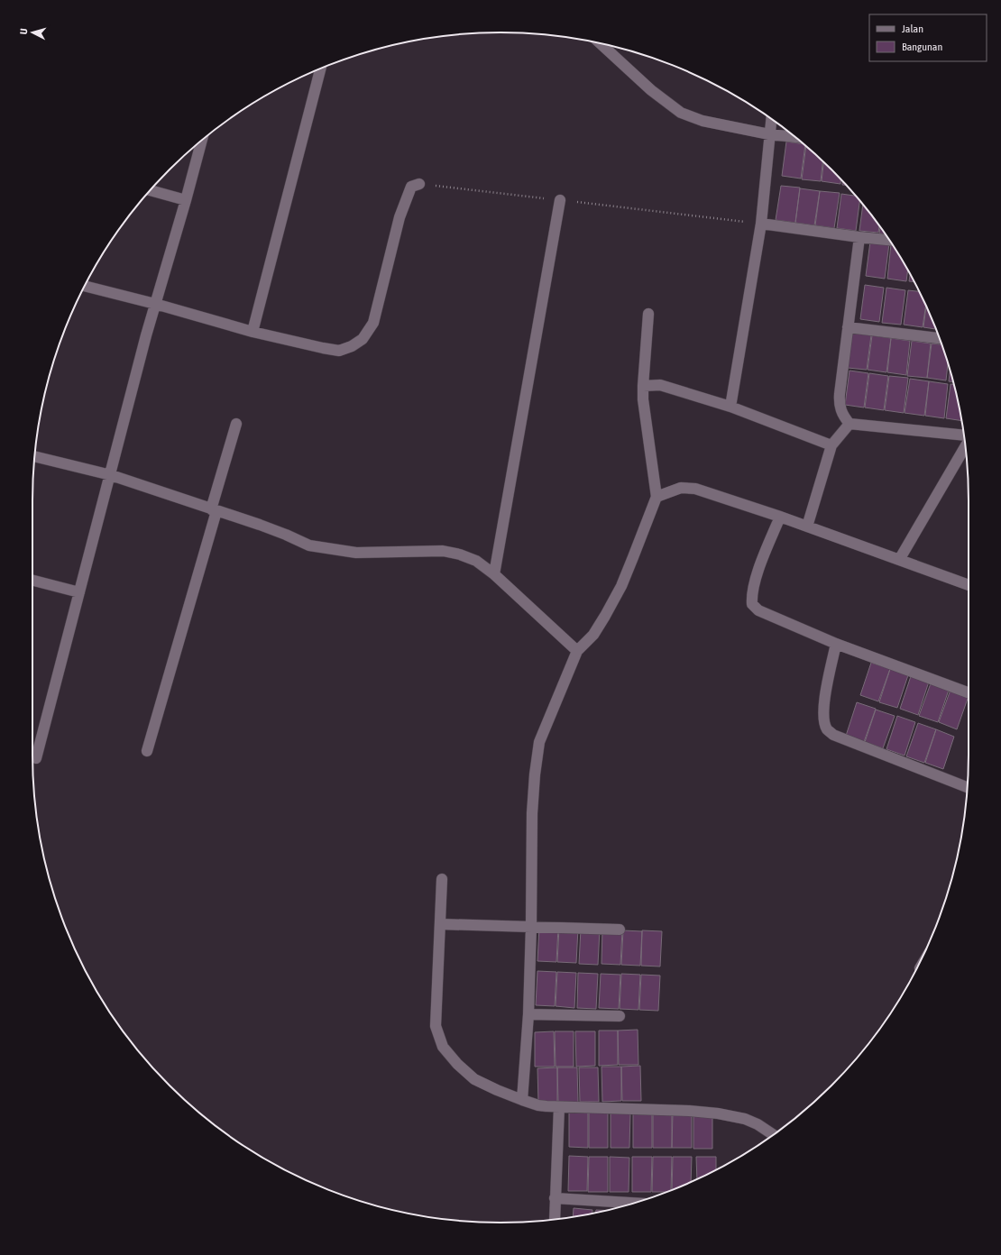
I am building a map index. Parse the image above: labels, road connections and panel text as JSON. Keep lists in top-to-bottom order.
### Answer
{
  "legend": ["Jalan", "Bangunan"],
  "north": "left"
}
